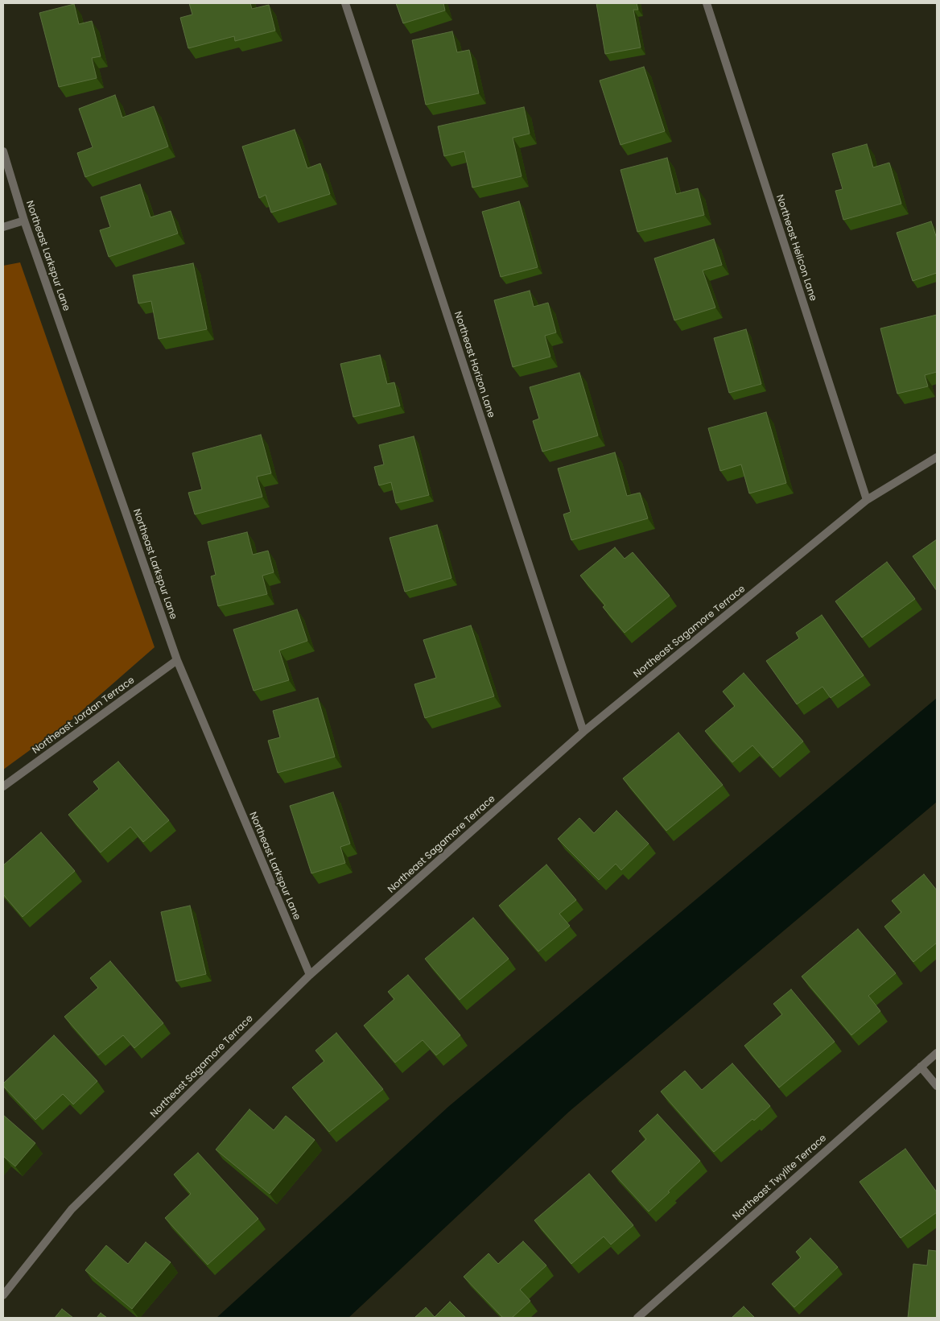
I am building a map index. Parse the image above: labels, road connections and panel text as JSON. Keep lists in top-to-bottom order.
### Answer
{
  "streets": {
    "street": [
      "Northeast Helicon Lane",
      "Northeast Larkspur Lane",
      "Northeast Horizon Lane",
      "Northeast Sagamore Terrace",
      "Northeast Jordan Terrace",
      "Northeast Twylite Terrace"
    ]
  },
  "crossings": [
    ["Northeast Helicon Lane", "Northeast Sagamore Terrace"],
    ["Northeast Larkspur Lane", "Northeast Sagamore Terrace"],
    ["Northeast Larkspur Lane", "Northeast Jordan Terrace"],
    ["Northeast Horizon Lane", "Northeast Sagamore Terrace"]
  ]
}
